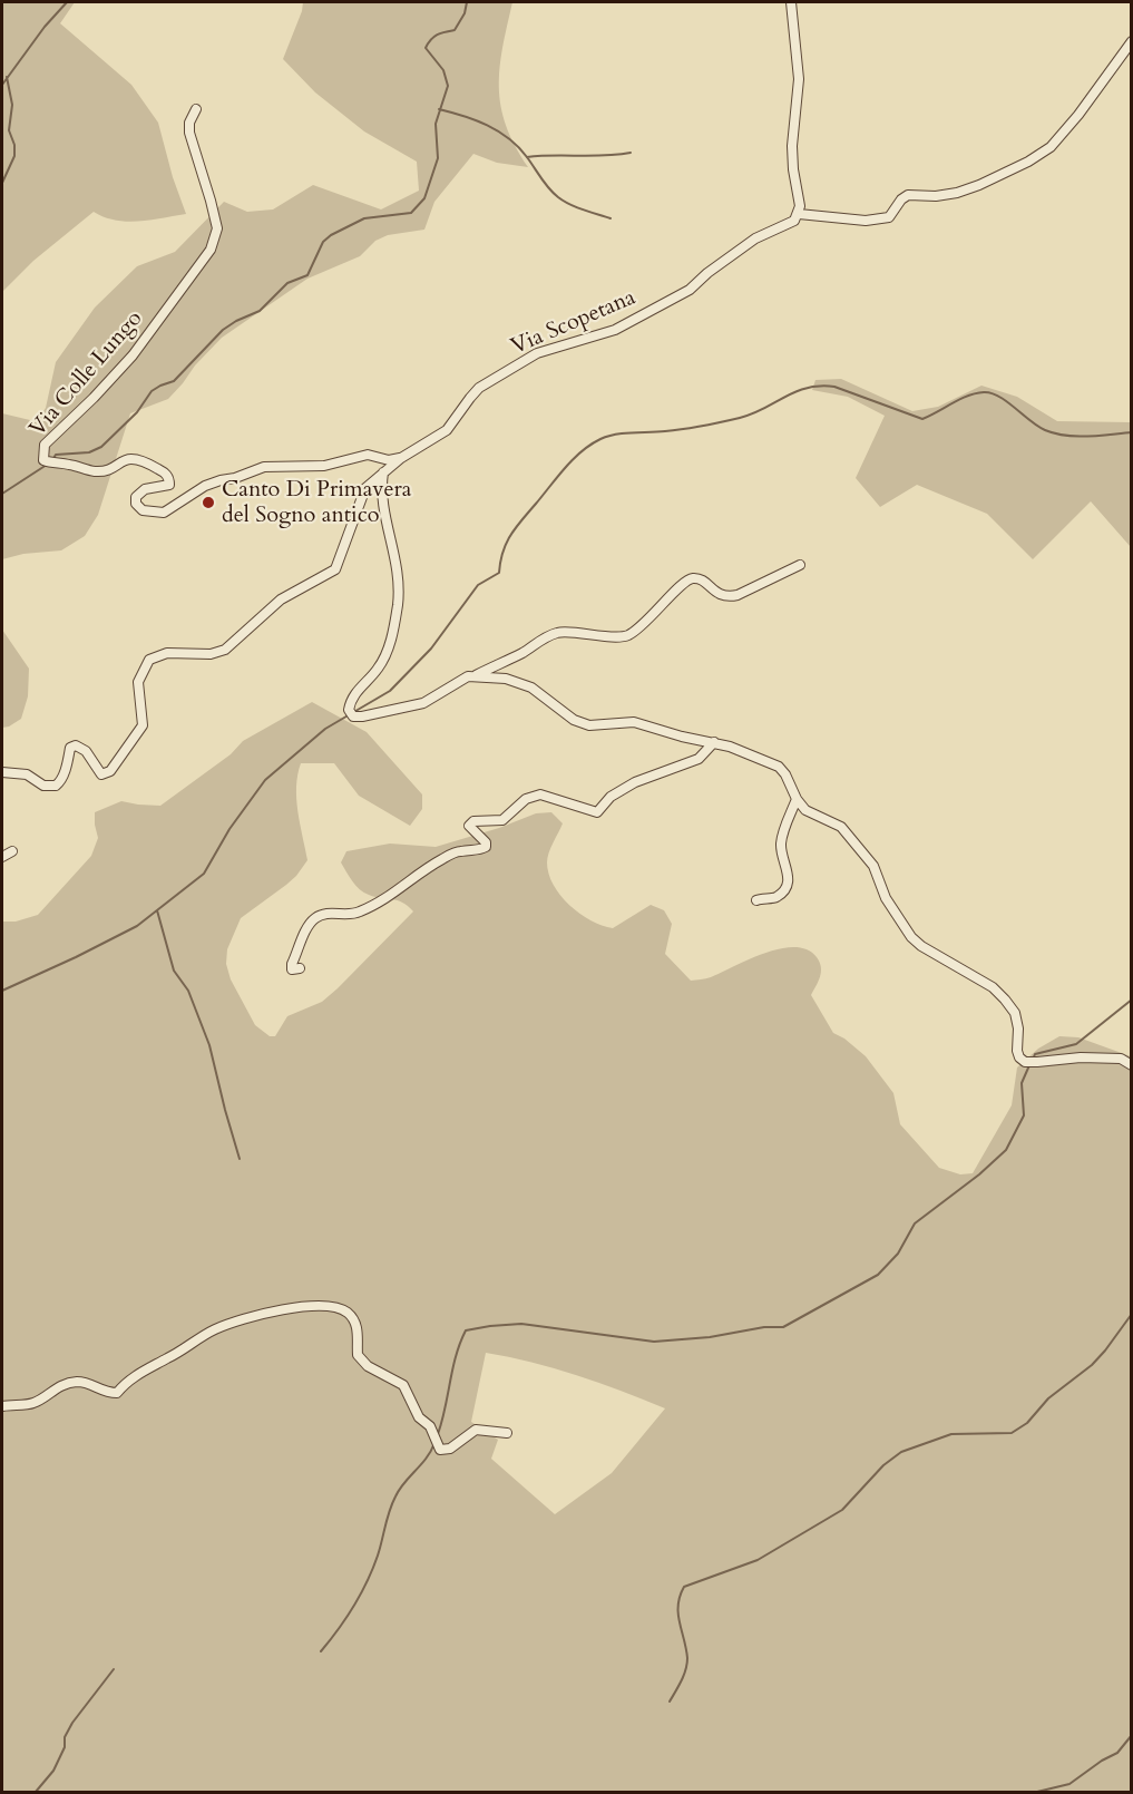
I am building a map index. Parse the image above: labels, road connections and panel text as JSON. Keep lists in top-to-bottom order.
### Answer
{
  "streets": {
    "street": ["Via Scopetana", "Via Colle Lungo"]
  },
  "crossings": [
    ["Via Scopetana", "Via Colle Lungo"]
  ],
  "places": ["Canto Di Primavera del Sogno antico"]
}
